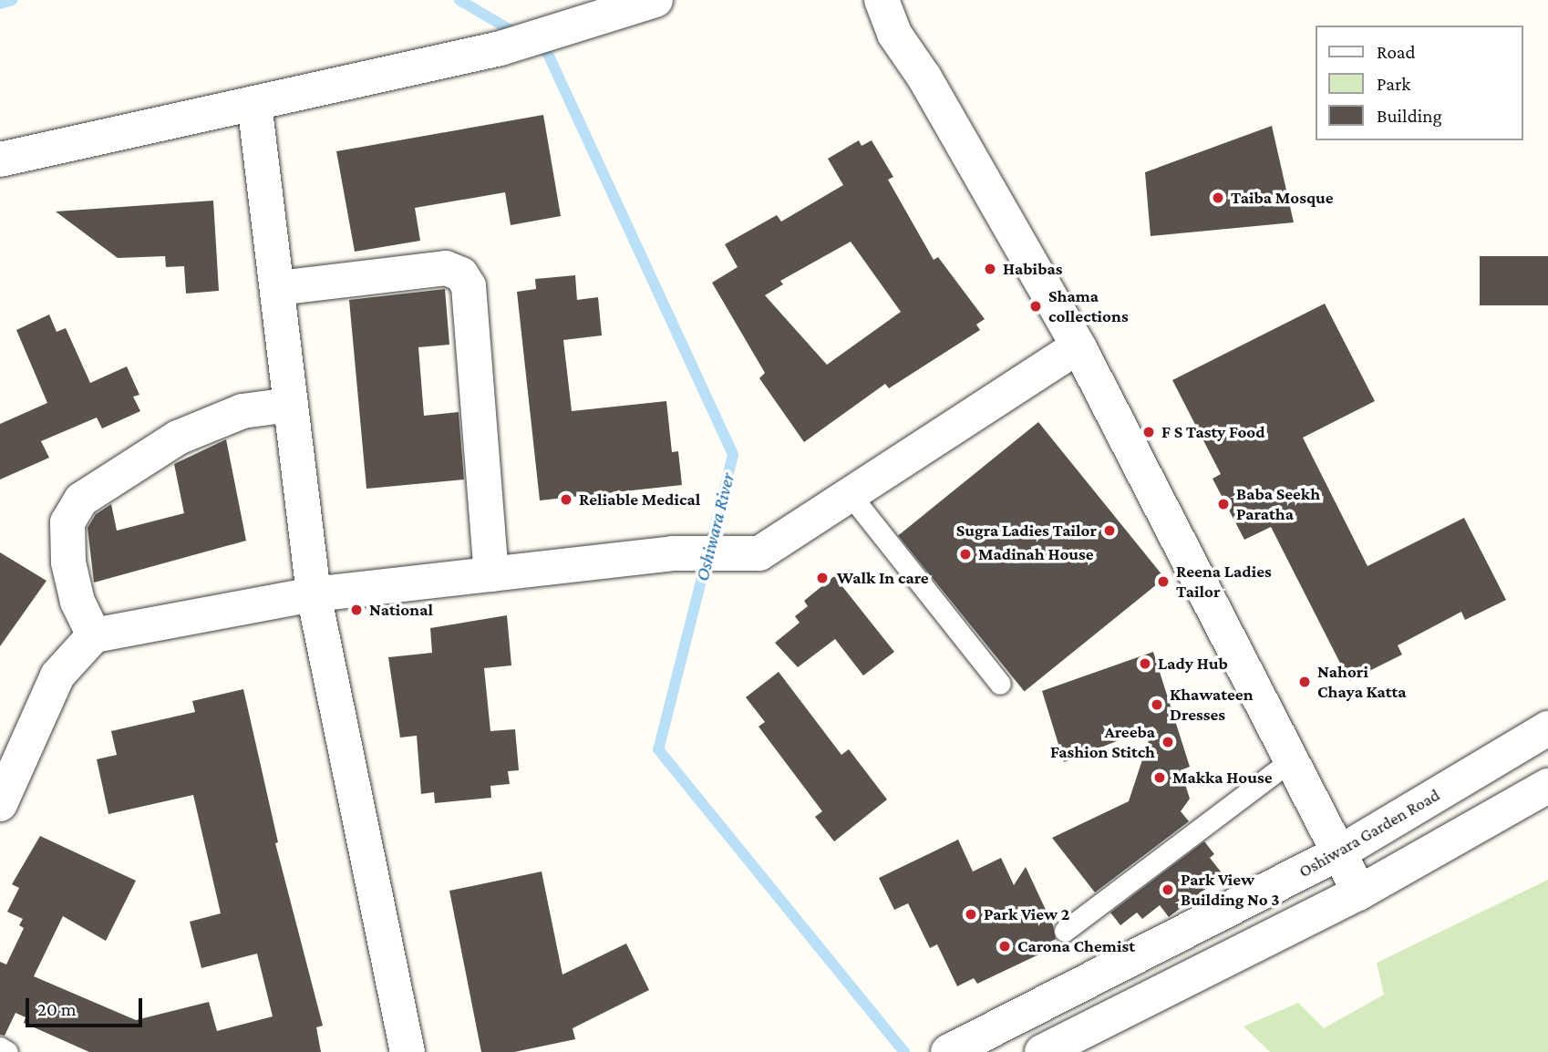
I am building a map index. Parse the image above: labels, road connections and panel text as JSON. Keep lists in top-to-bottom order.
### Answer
{
  "streets": {
    "street": ["Oshiwara Garden Road"]
  },
  "water": ["Oshiwara River"],
  "places": [
    "Taiba Mosque",
    "Habibas",
    "Shama collections",
    "F S Tasty Food",
    "Reliable Medical",
    "Baba Seekh Paratha",
    "Sugra Ladies Tailor",
    "Madinah House",
    "Walk In care",
    "Reena Ladies Tailor",
    "National",
    "Lady Hub",
    "Nahori Chaya Katta",
    "Khawateen Dresses",
    "Areeba Fashion Stitch",
    "Makka House",
    "Park View Building No 3",
    "Park View 2",
    "Carona Chemist"
  ],
  "legend": ["Road", "Park", "Building"],
  "scale_bar": "20 m"
}
